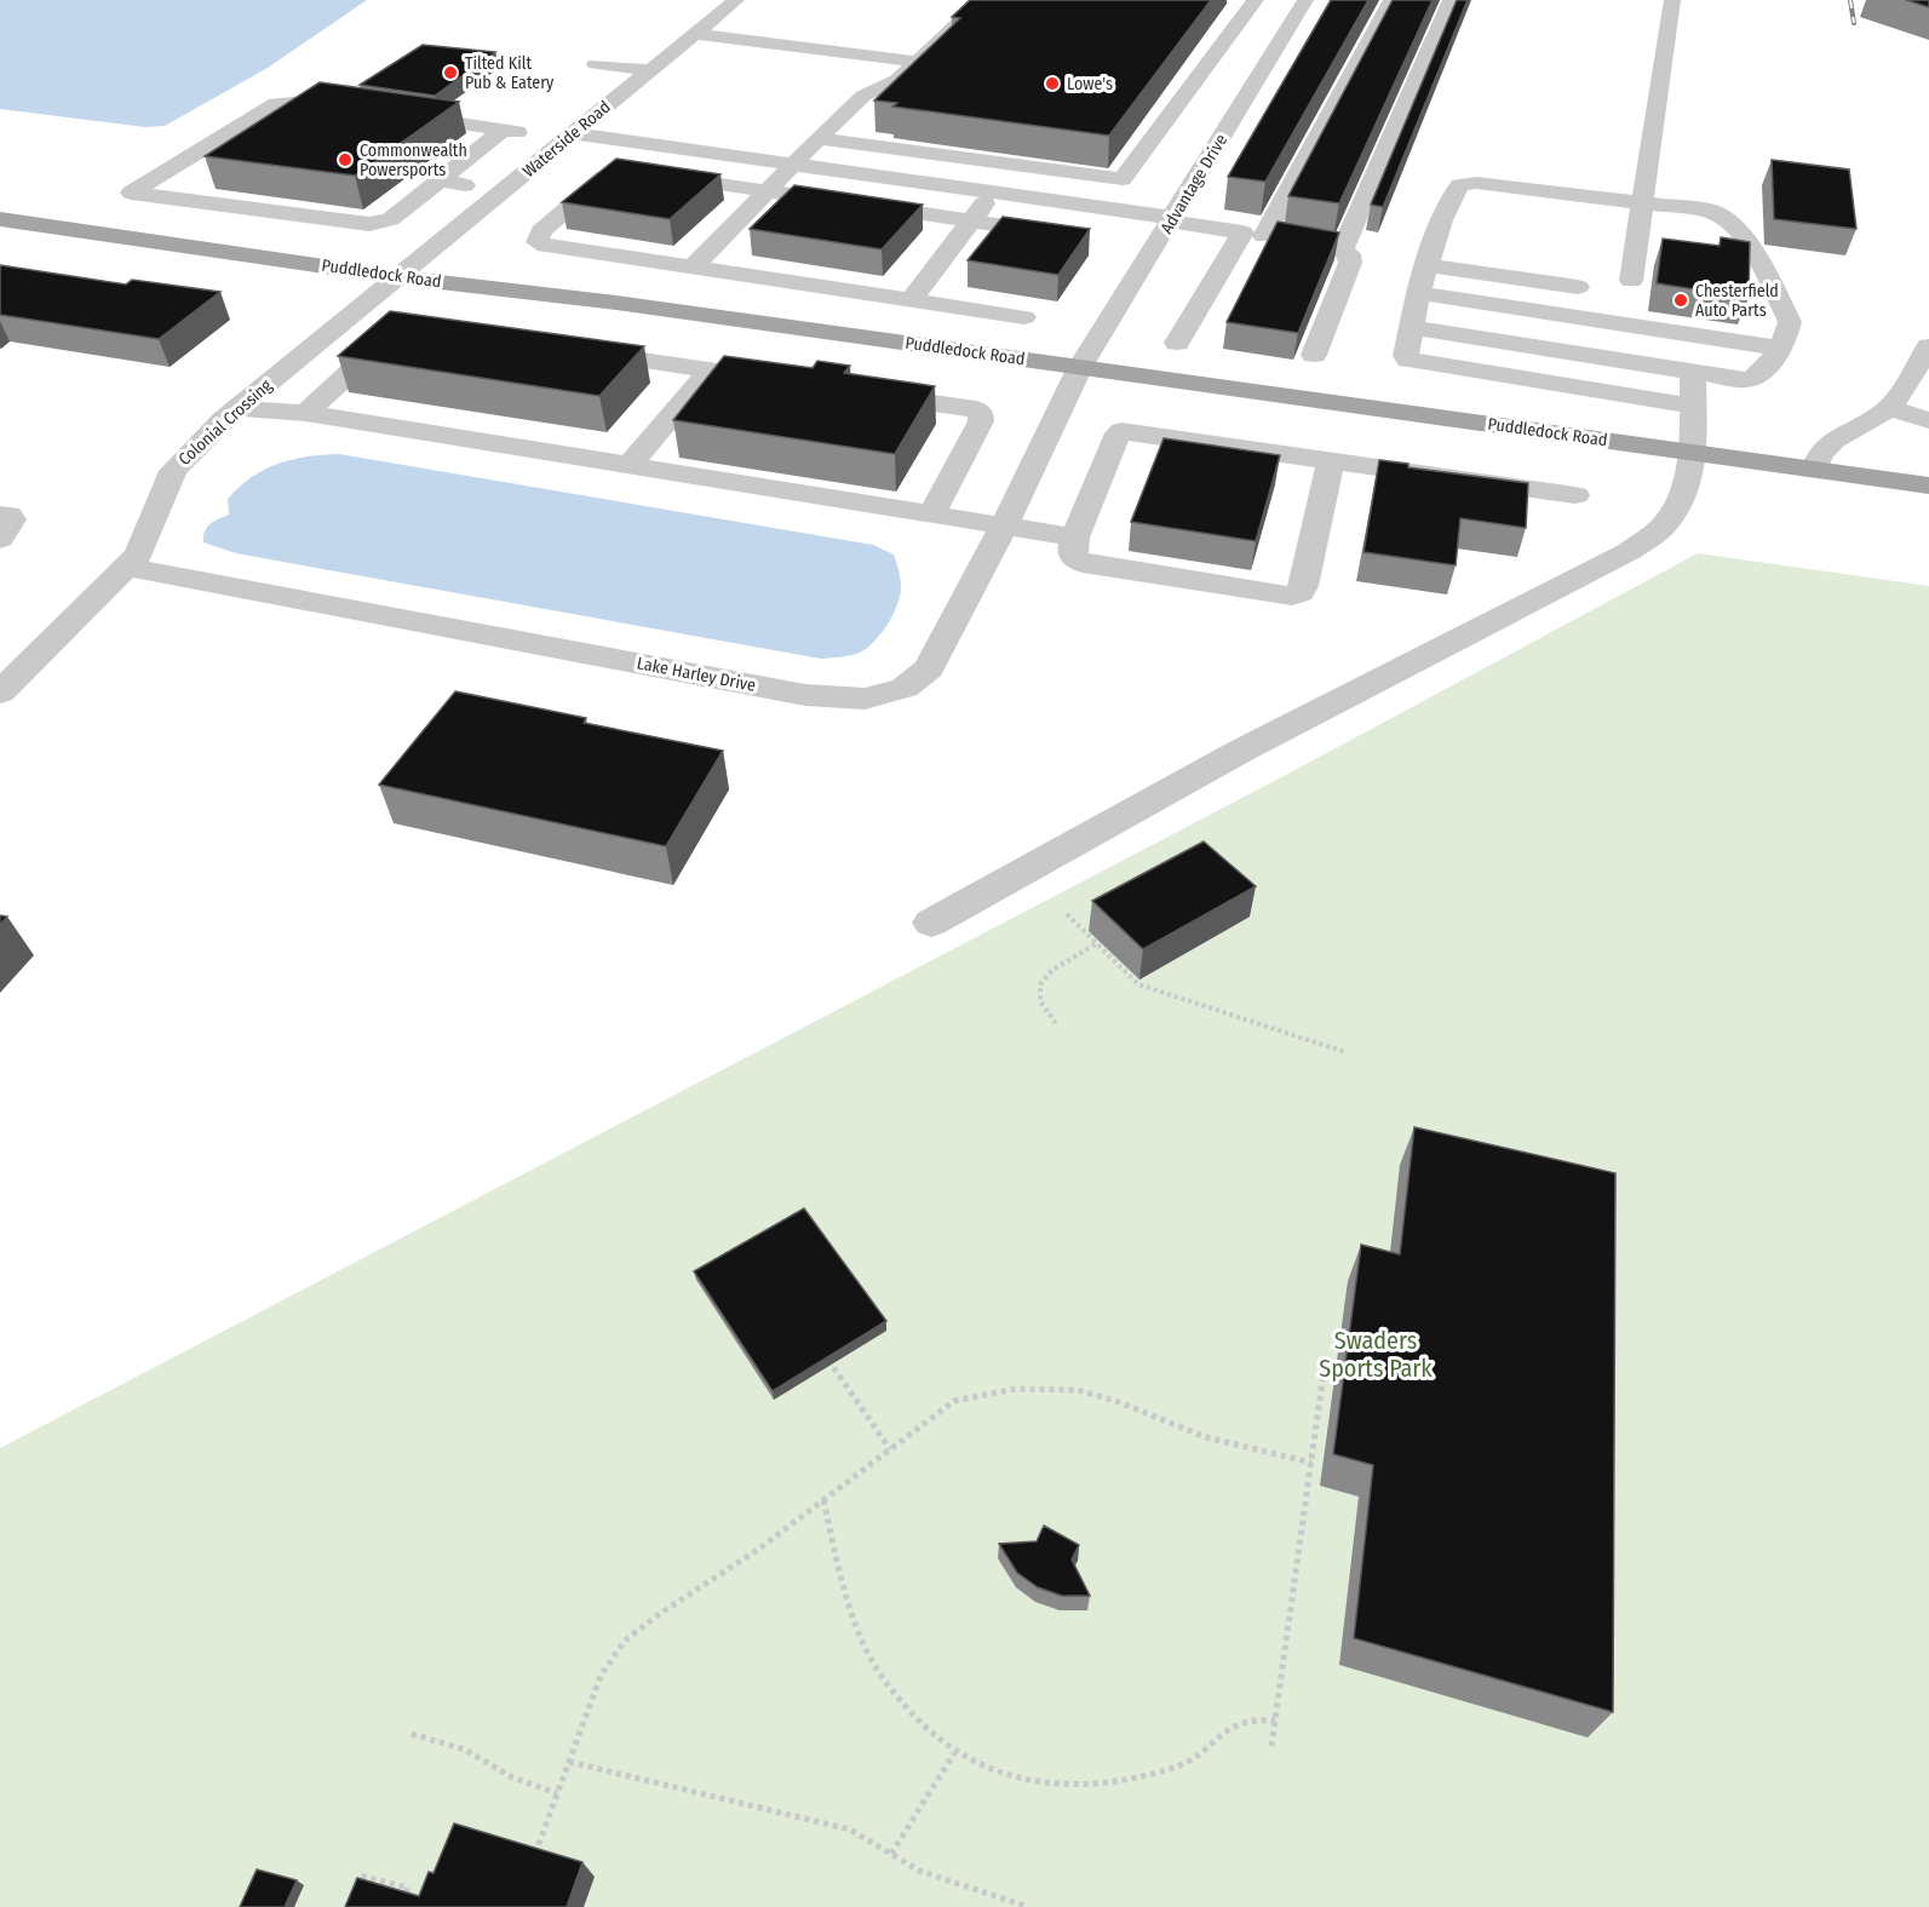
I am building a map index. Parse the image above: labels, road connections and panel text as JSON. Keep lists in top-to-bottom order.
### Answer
{
  "streets": {
    "main road": ["Puddledock Road"],
    "street": [
      "Waterside Road",
      "Advantage Drive",
      "Colonial Crossing",
      "Lake Harley Drive"
    ]
  },
  "crossings": [
    ["Waterside Road", "Puddledock Road"],
    ["Waterside Road", "Colonial Crossing"],
    ["Advantage Drive", "Puddledock Road"],
    ["Advantage Drive", "Lake Harley Drive"],
    ["Puddledock Road", "Colonial Crossing"],
    ["Puddledock Road", "Lake Harley Drive"],
    ["Colonial Crossing", "Lake Harley Drive"]
  ],
  "parks": ["Swaders Sports Park"],
  "places": [
    "Tilted Kilt Pub & Eatery",
    "Lowe's",
    "Commonwealth Powersports",
    "Chesterfield Auto Parts"
  ]
}
